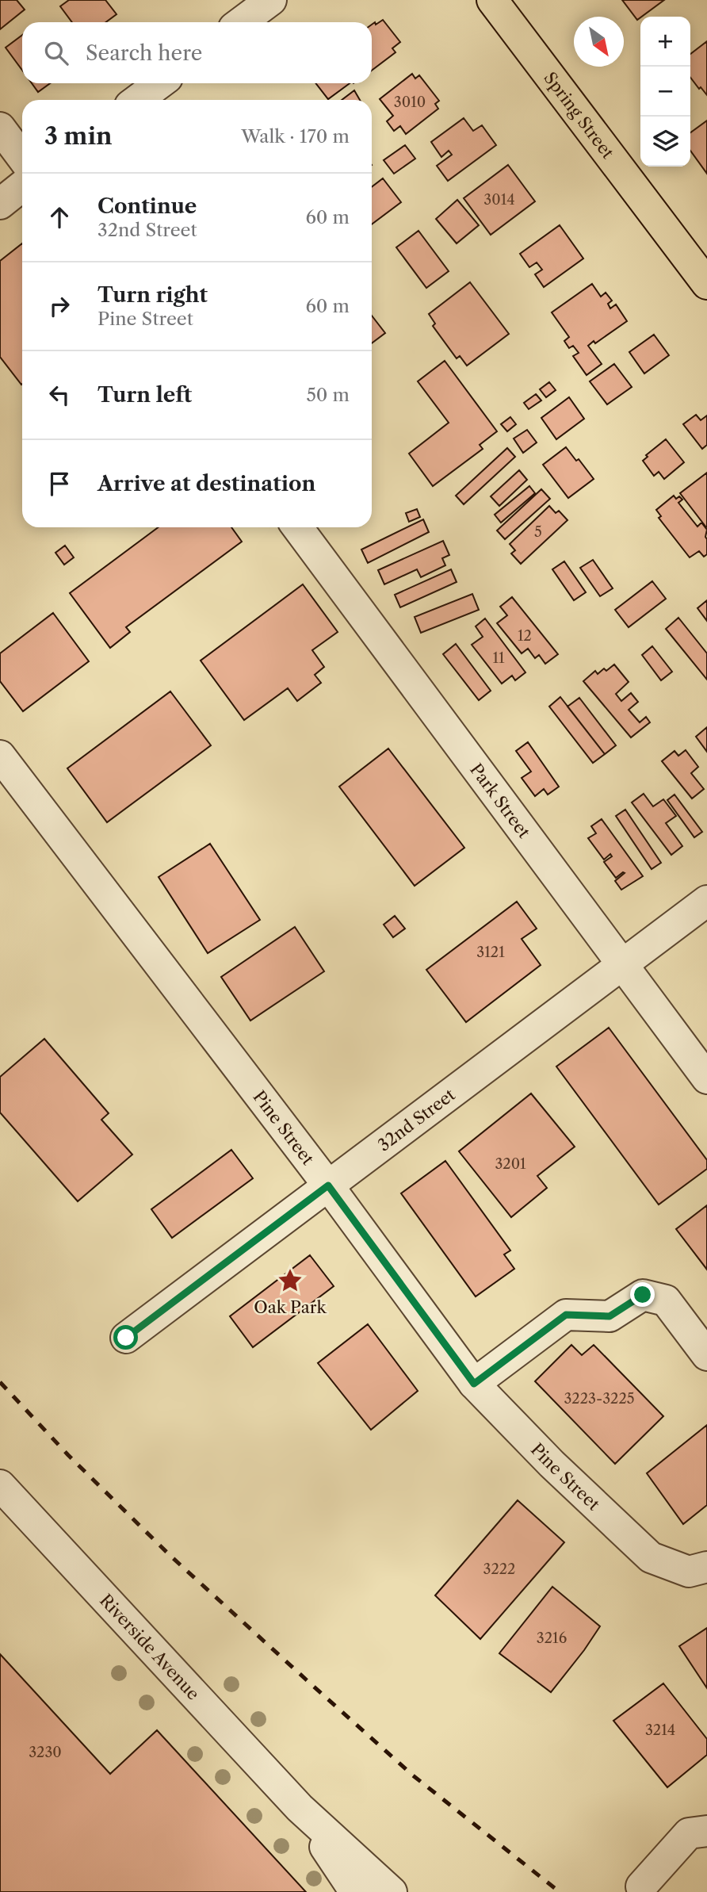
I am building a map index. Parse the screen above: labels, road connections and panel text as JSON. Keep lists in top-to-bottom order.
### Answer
{
  "streets": {
    "main road": ["Spring Street"],
    "street": [
      "Park Street",
      "32nd Street",
      "Pine Street",
      "Riverside Avenue"
    ]
  },
  "crossings": [
    ["Park Street", "32nd Street"],
    ["32nd Street", "Pine Street"]
  ],
  "places": {
    "place": ["Oak Park"]
  },
  "house_numbers": [
    "3010",
    "3014",
    "5",
    "12",
    "11",
    "3121",
    "3201",
    "3223-3225",
    "3222",
    "3216",
    "3214",
    "3230"
  ],
  "north": "bottom right",
  "page": {
    "map_buttons": ["+", "−"],
    "search": "Search here",
    "heading": ["3 min", "Walk · 170 m"],
    "list": [
      ["Continue", "32nd Street", "60 m"],
      ["Turn right", "Pine Street", "60 m"],
      ["Turn left", "50 m"],
      "Arrive at destination"
    ]
  }
}
